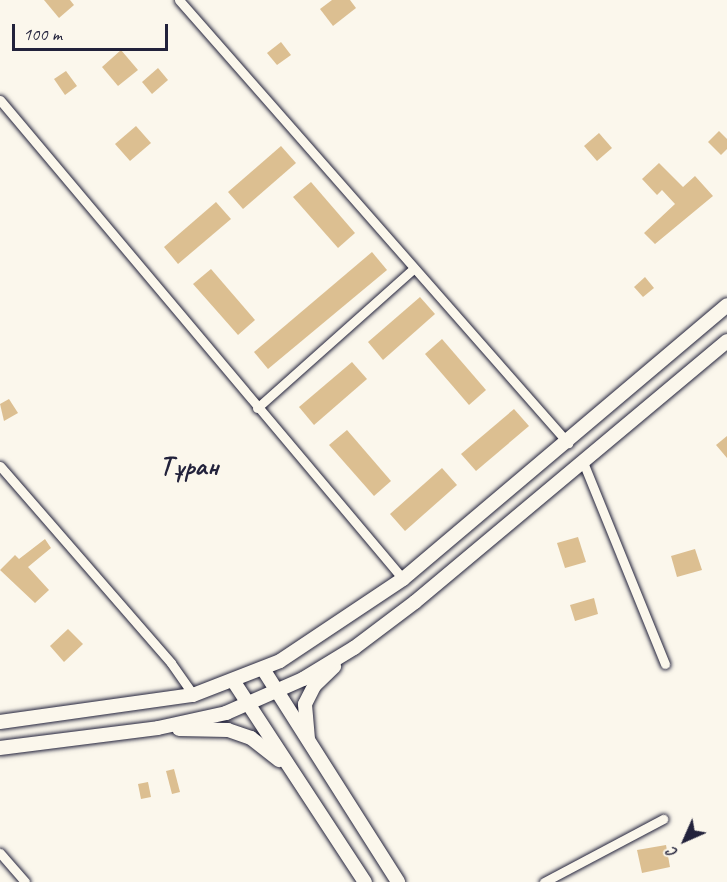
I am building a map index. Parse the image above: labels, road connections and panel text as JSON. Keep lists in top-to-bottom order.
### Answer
{
  "districts": ["Тұран"],
  "scale_bar": "100 m",
  "north": "bottom left"
}
